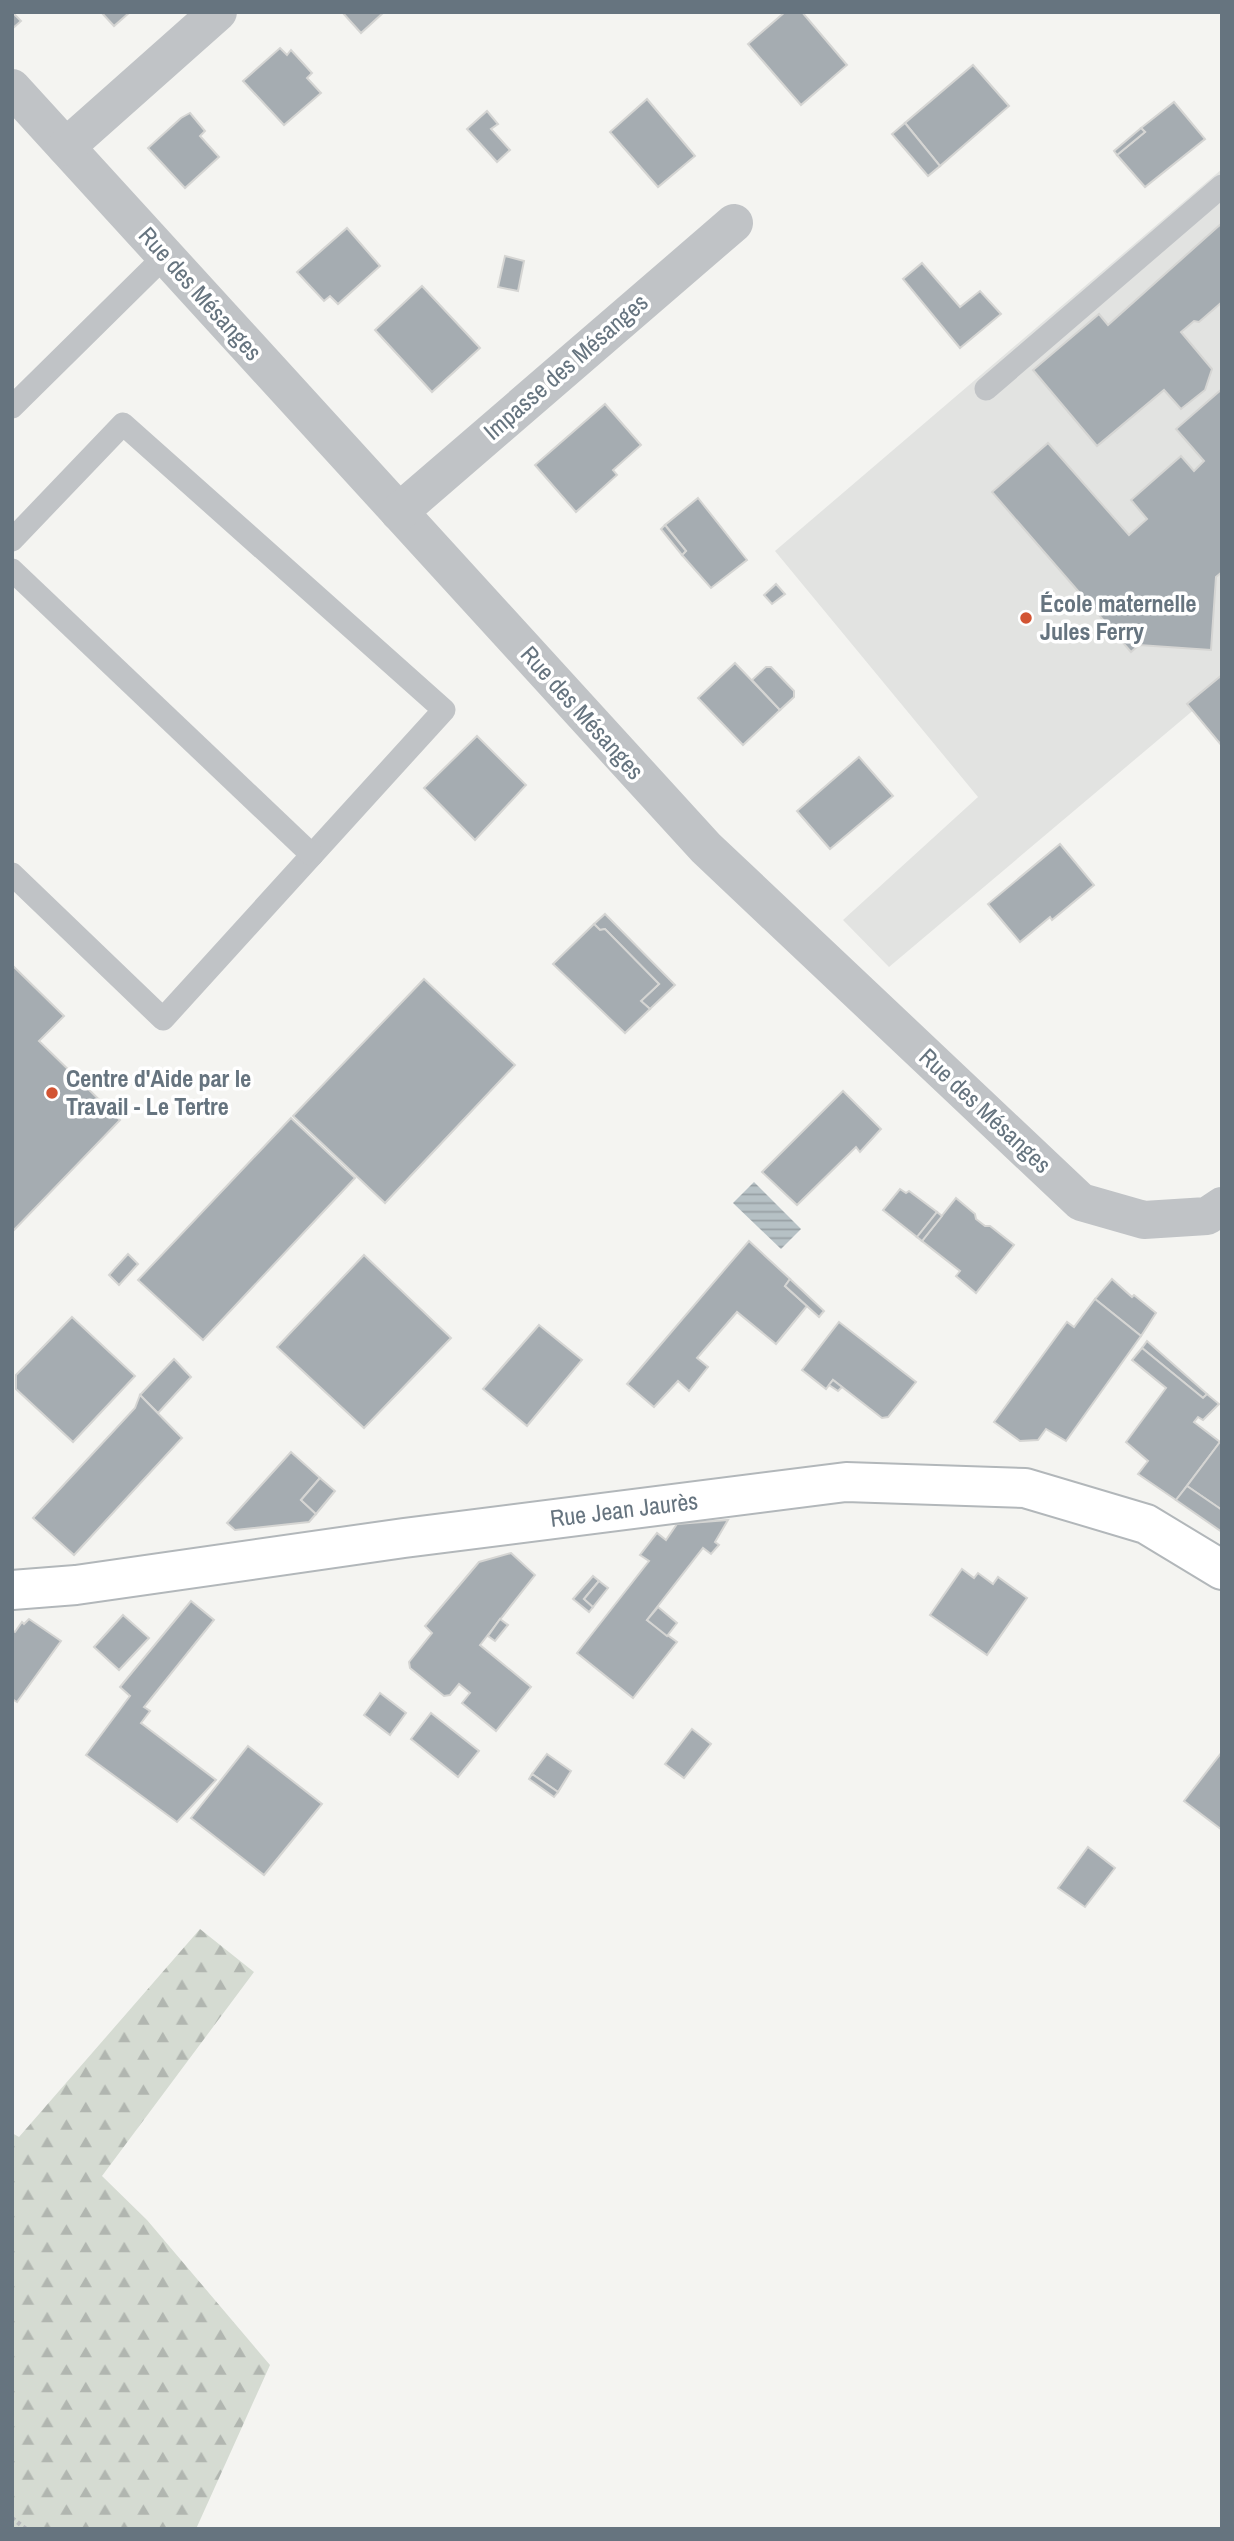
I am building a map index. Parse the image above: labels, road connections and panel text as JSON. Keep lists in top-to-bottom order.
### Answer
{
  "streets": {
    "street": ["Rue des Mésanges", "Impasse des Mésanges", "Rue Jean Jaurès"]
  },
  "crossings": [
    ["Rue des Mésanges", "Impasse des Mésanges"]
  ],
  "places": ["École maternelle Jules Ferry", "Centre d'Aide par le Travail - Le Tertre"]
}
